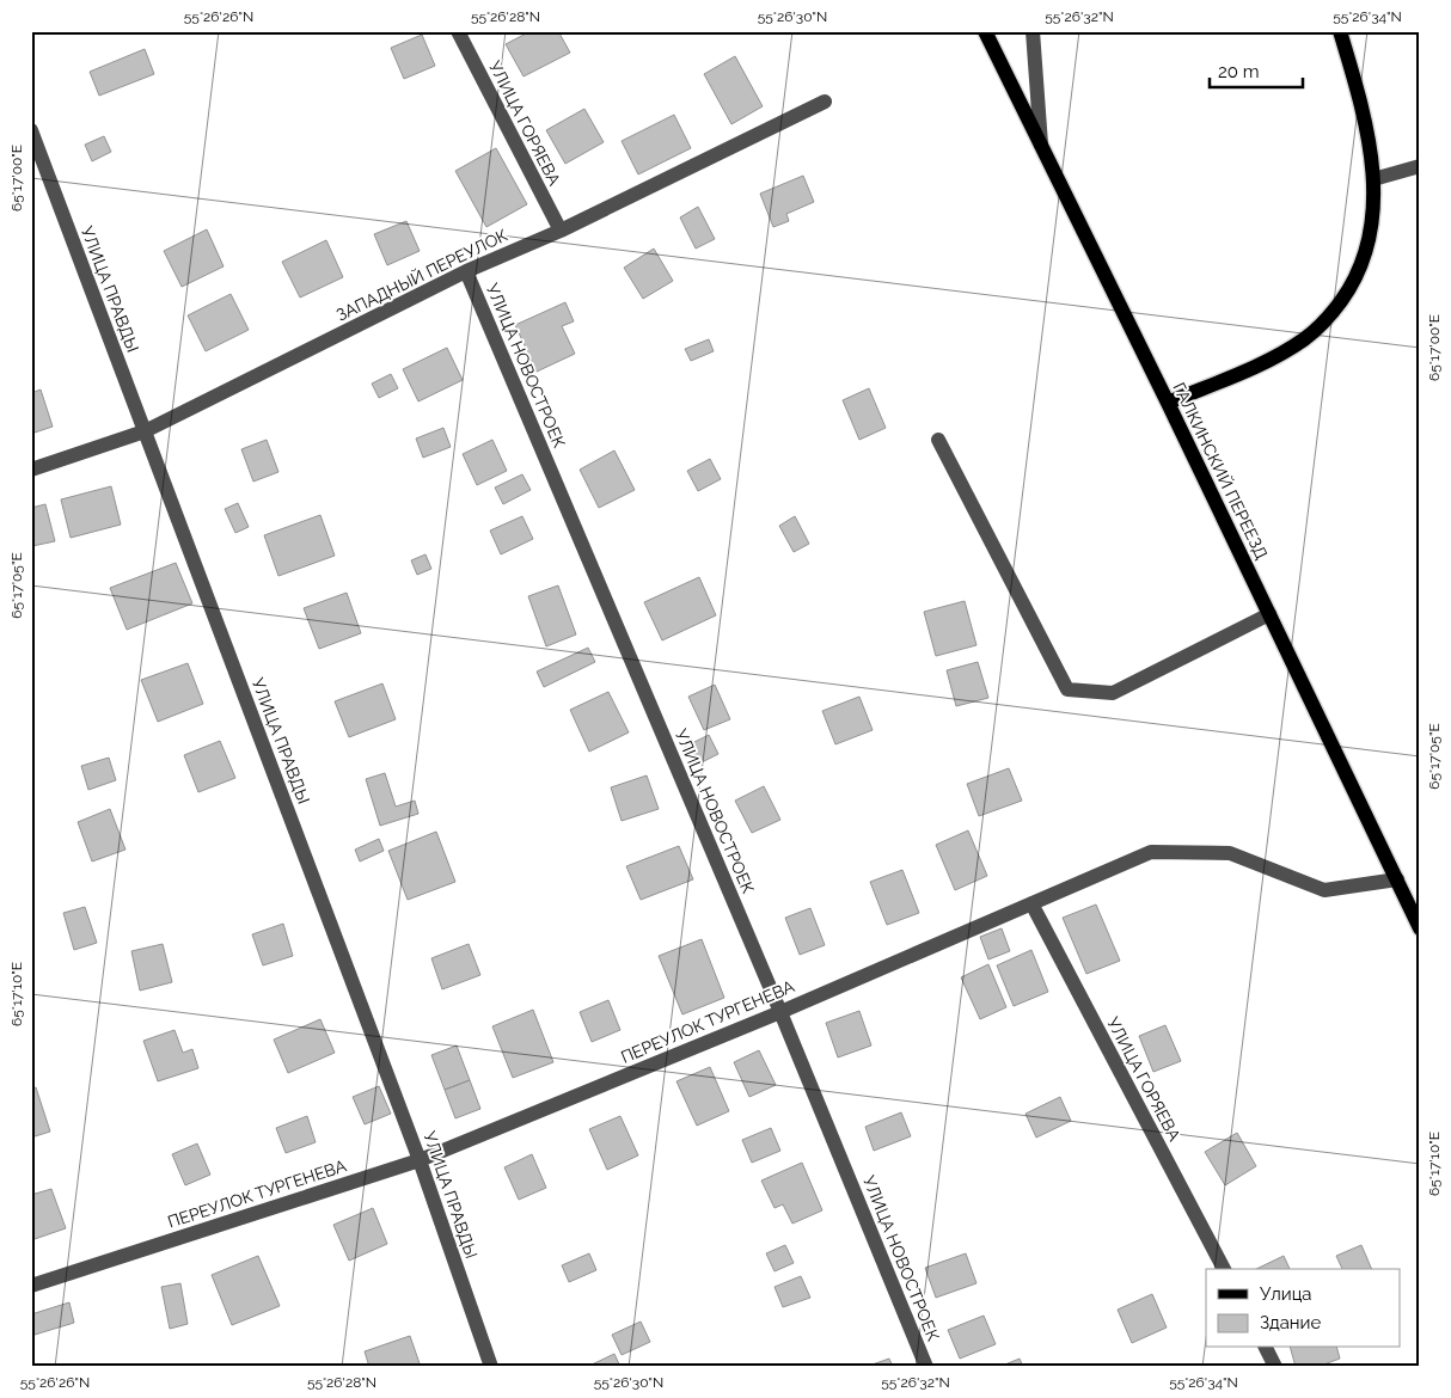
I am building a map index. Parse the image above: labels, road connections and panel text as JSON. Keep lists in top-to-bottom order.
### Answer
{
  "streets": {
    "main road": ["ГАЛКИНСКИЙ ПЕРЕЕЗД"],
    "street": [
      "УЛИЦА ГОРЯЕВА",
      "ЗАПАДНЫЙ ПЕРЕУЛОК",
      "УЛИЦА ПРАВДЫ",
      "УЛИЦА НОВОСТРОЕК",
      "ПЕРЕУЛОК ТУРГЕНЕВА"
    ]
  },
  "crossings": [
    ["УЛИЦА ГОРЯЕВА", "ЗАПАДНЫЙ ПЕРЕУЛОК"],
    ["УЛИЦА ГОРЯЕВА", "ПЕРЕУЛОК ТУРГЕНЕВА"],
    ["ЗАПАДНЫЙ ПЕРЕУЛОК", "УЛИЦА ПРАВДЫ"],
    ["ЗАПАДНЫЙ ПЕРЕУЛОК", "УЛИЦА НОВОСТРОЕК"],
    ["УЛИЦА ПРАВДЫ", "ПЕРЕУЛОК ТУРГЕНЕВА"],
    ["УЛИЦА НОВОСТРОЕК", "ПЕРЕУЛОК ТУРГЕНЕВА"],
    ["ГАЛКИНСКИЙ ПЕРЕЕЗД", "ПЕРЕУЛОК ТУРГЕНЕВА"]
  ],
  "legend": ["Улица", "Здание"],
  "scale_bar": "20 m",
  "coordinates": [
    "55°26'26\"N",
    "55°26'28\"N",
    "55°26'30\"N",
    "55°26'32\"N",
    "55°26'34\"N",
    "65°17'00\"E",
    "65°17'05\"E",
    "65°17'10\"E"
  ]
}
